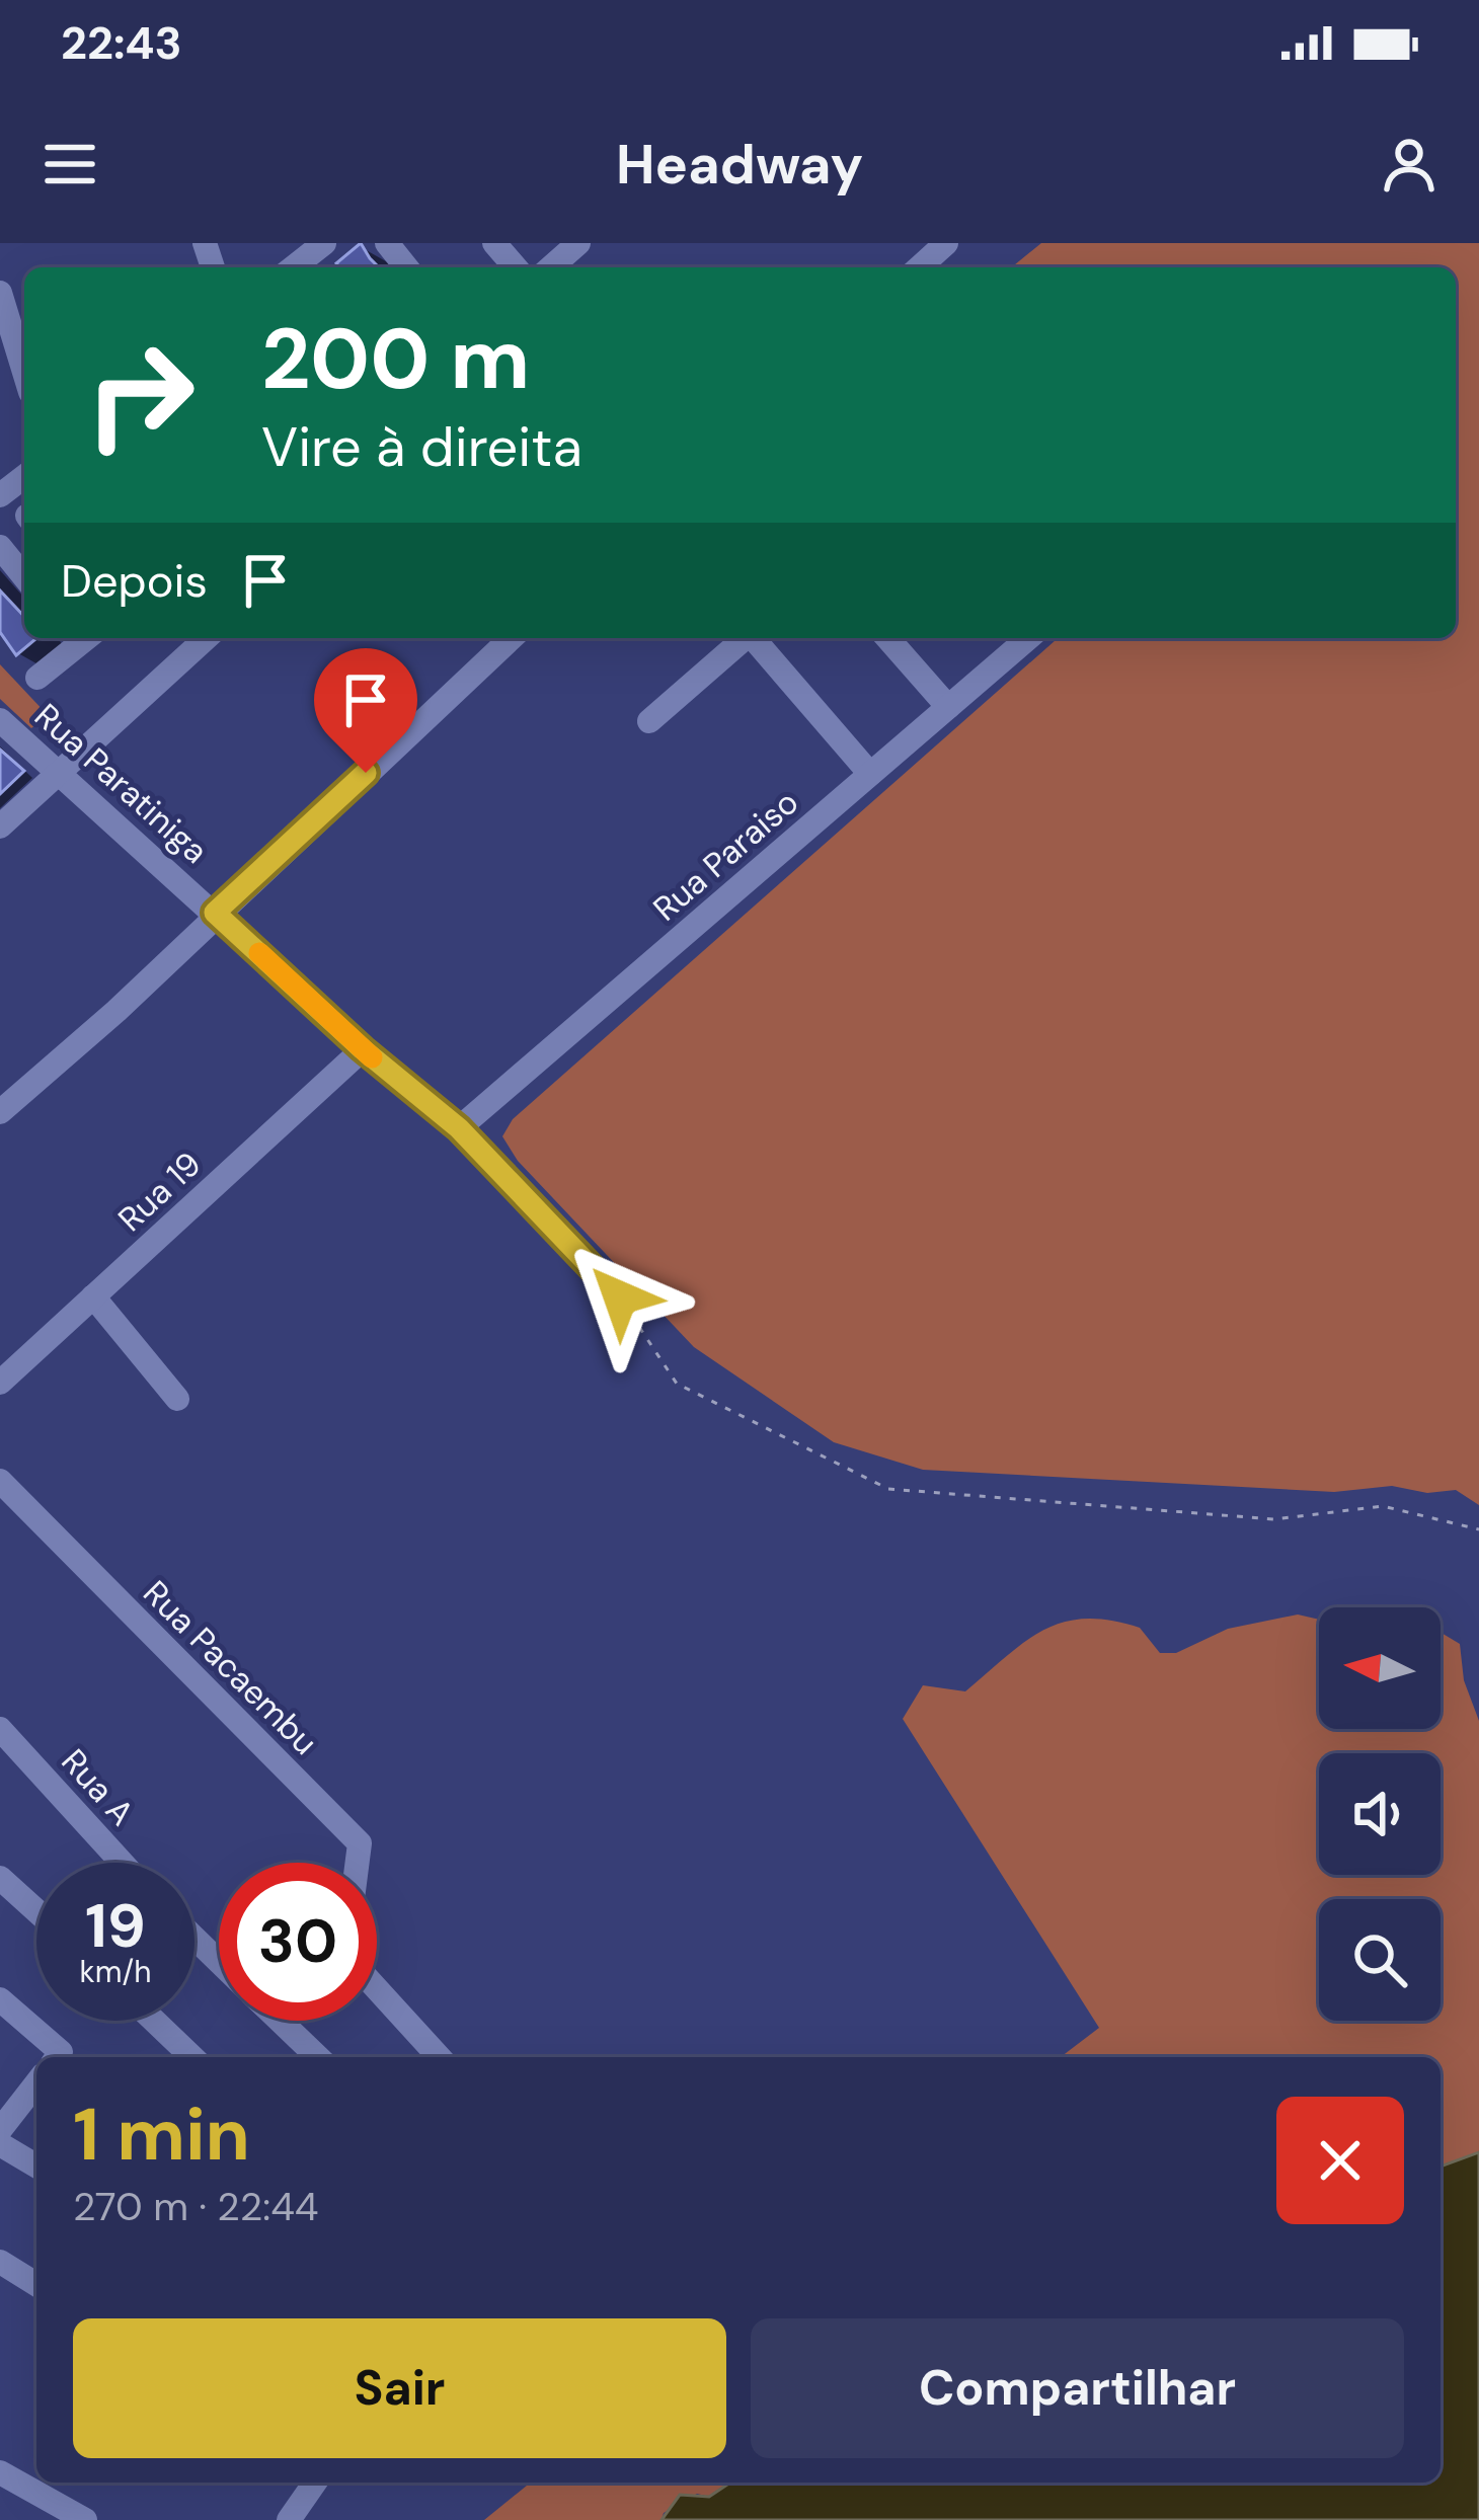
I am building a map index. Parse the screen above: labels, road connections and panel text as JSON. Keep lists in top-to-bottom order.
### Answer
{
  "streets": {
    "street": [
      "Rua Paratiniga",
      "Rua Paraiso",
      "Rua 19",
      "Rua Pacaembu",
      "Rua A"
    ]
  },
  "crossings": [
    ["Rua Paratiniga", "Rua Paraiso"],
    ["Rua Paratiniga", "Rua 19"]
  ],
  "north": "left",
  "page": {
    "status": "22:43",
    "header": "Headway",
    "turn": ["200 m", "Vire à direita"],
    "then": "Depois",
    "speed": "19 km/h",
    "limit": "30",
    "heading": ["1 min", "270 m · 22:44"],
    "buttons": ["Sair", "Compartilhar"]
  }
}
